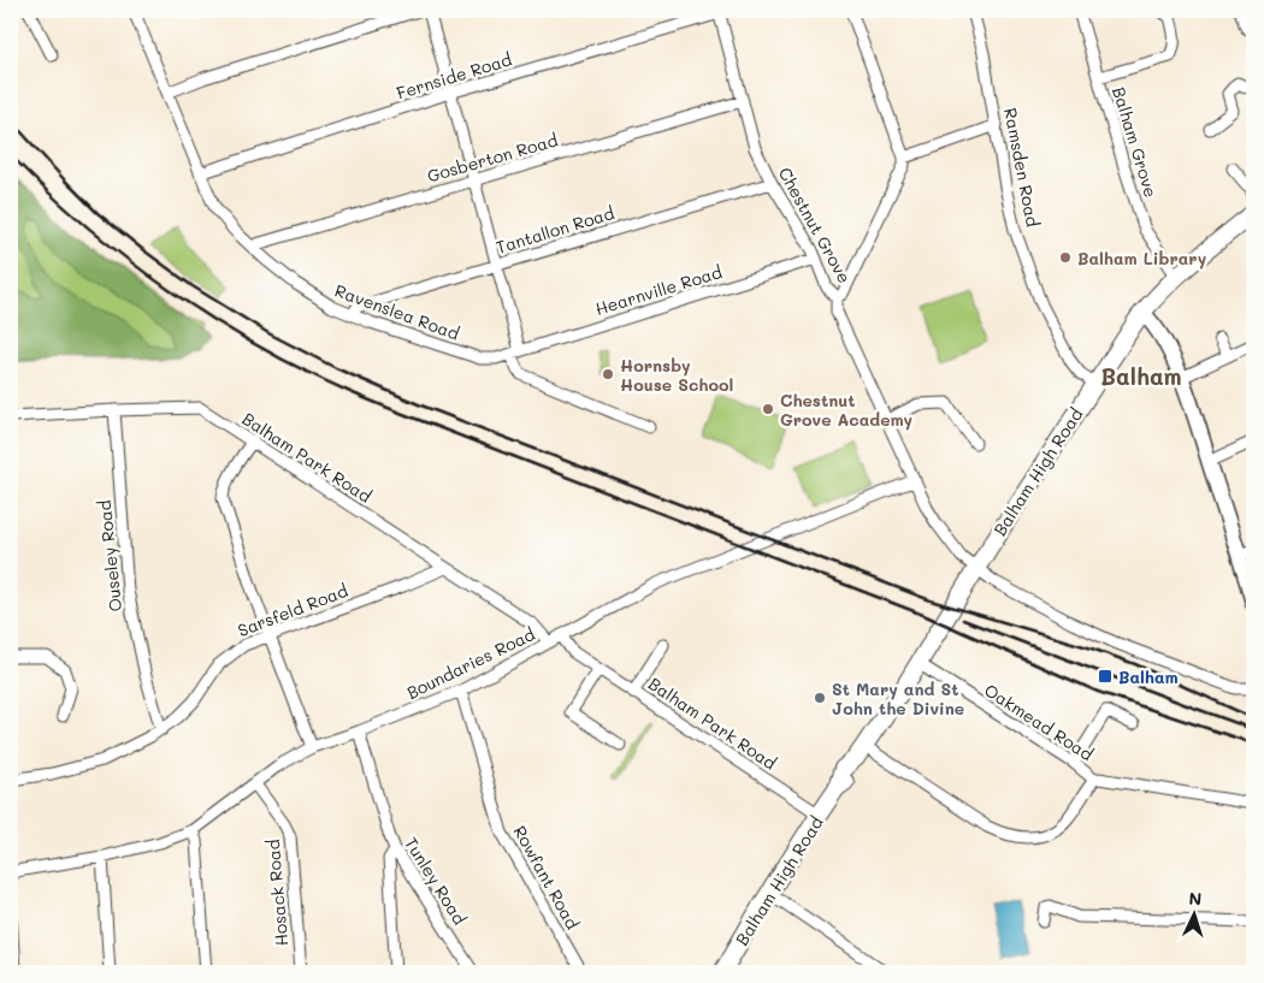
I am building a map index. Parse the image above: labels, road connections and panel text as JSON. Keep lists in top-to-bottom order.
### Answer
{
  "streets": {
    "highway": ["Balham High Road"],
    "street": [
      "Fernside Road",
      "Balham Grove",
      "Gosberton Road",
      "Ramsden Road",
      "Chestnut Grove",
      "Tantallon Road",
      "Hearnville Road",
      "Ravenslea Road",
      "Balham Park Road",
      "Ouseley Road",
      "Sarsfeld Road",
      "Boundaries Road",
      "Oakmead Road",
      "Rowfant Road",
      "Tunley Road",
      "Hosack Road"
    ]
  },
  "crossings": [
    ["Fernside Road", "Chestnut Grove"],
    ["Fernside Road", "Ravenslea Road"],
    ["Balham Grove", "Balham High Road"],
    ["Gosberton Road", "Chestnut Grove"],
    ["Gosberton Road", "Ravenslea Road"],
    ["Ramsden Road", "Balham High Road"],
    ["Chestnut Grove", "Tantallon Road"],
    ["Chestnut Grove", "Hearnville Road"],
    ["Chestnut Grove", "Balham High Road"],
    ["Chestnut Grove", "Boundaries Road"],
    ["Tantallon Road", "Ravenslea Road"],
    ["Hearnville Road", "Ravenslea Road"],
    ["Balham Park Road", "Balham High Road"],
    ["Balham Park Road", "Ouseley Road"],
    ["Balham Park Road", "Sarsfeld Road"],
    ["Balham Park Road", "Boundaries Road"],
    ["Balham High Road", "Oakmead Road"],
    ["Ouseley Road", "Sarsfeld Road"],
    ["Boundaries Road", "Rowfant Road"],
    ["Boundaries Road", "Tunley Road"],
    ["Boundaries Road", "Hosack Road"]
  ],
  "districts": ["Balham"],
  "places": {
    "other": [
      "Balham Library",
      "Hornsby House School",
      "Chestnut Grove Academy",
      "St Mary and St John the Divine"
    ],
    "transit": ["Balham"]
  },
  "north": "top"
}
